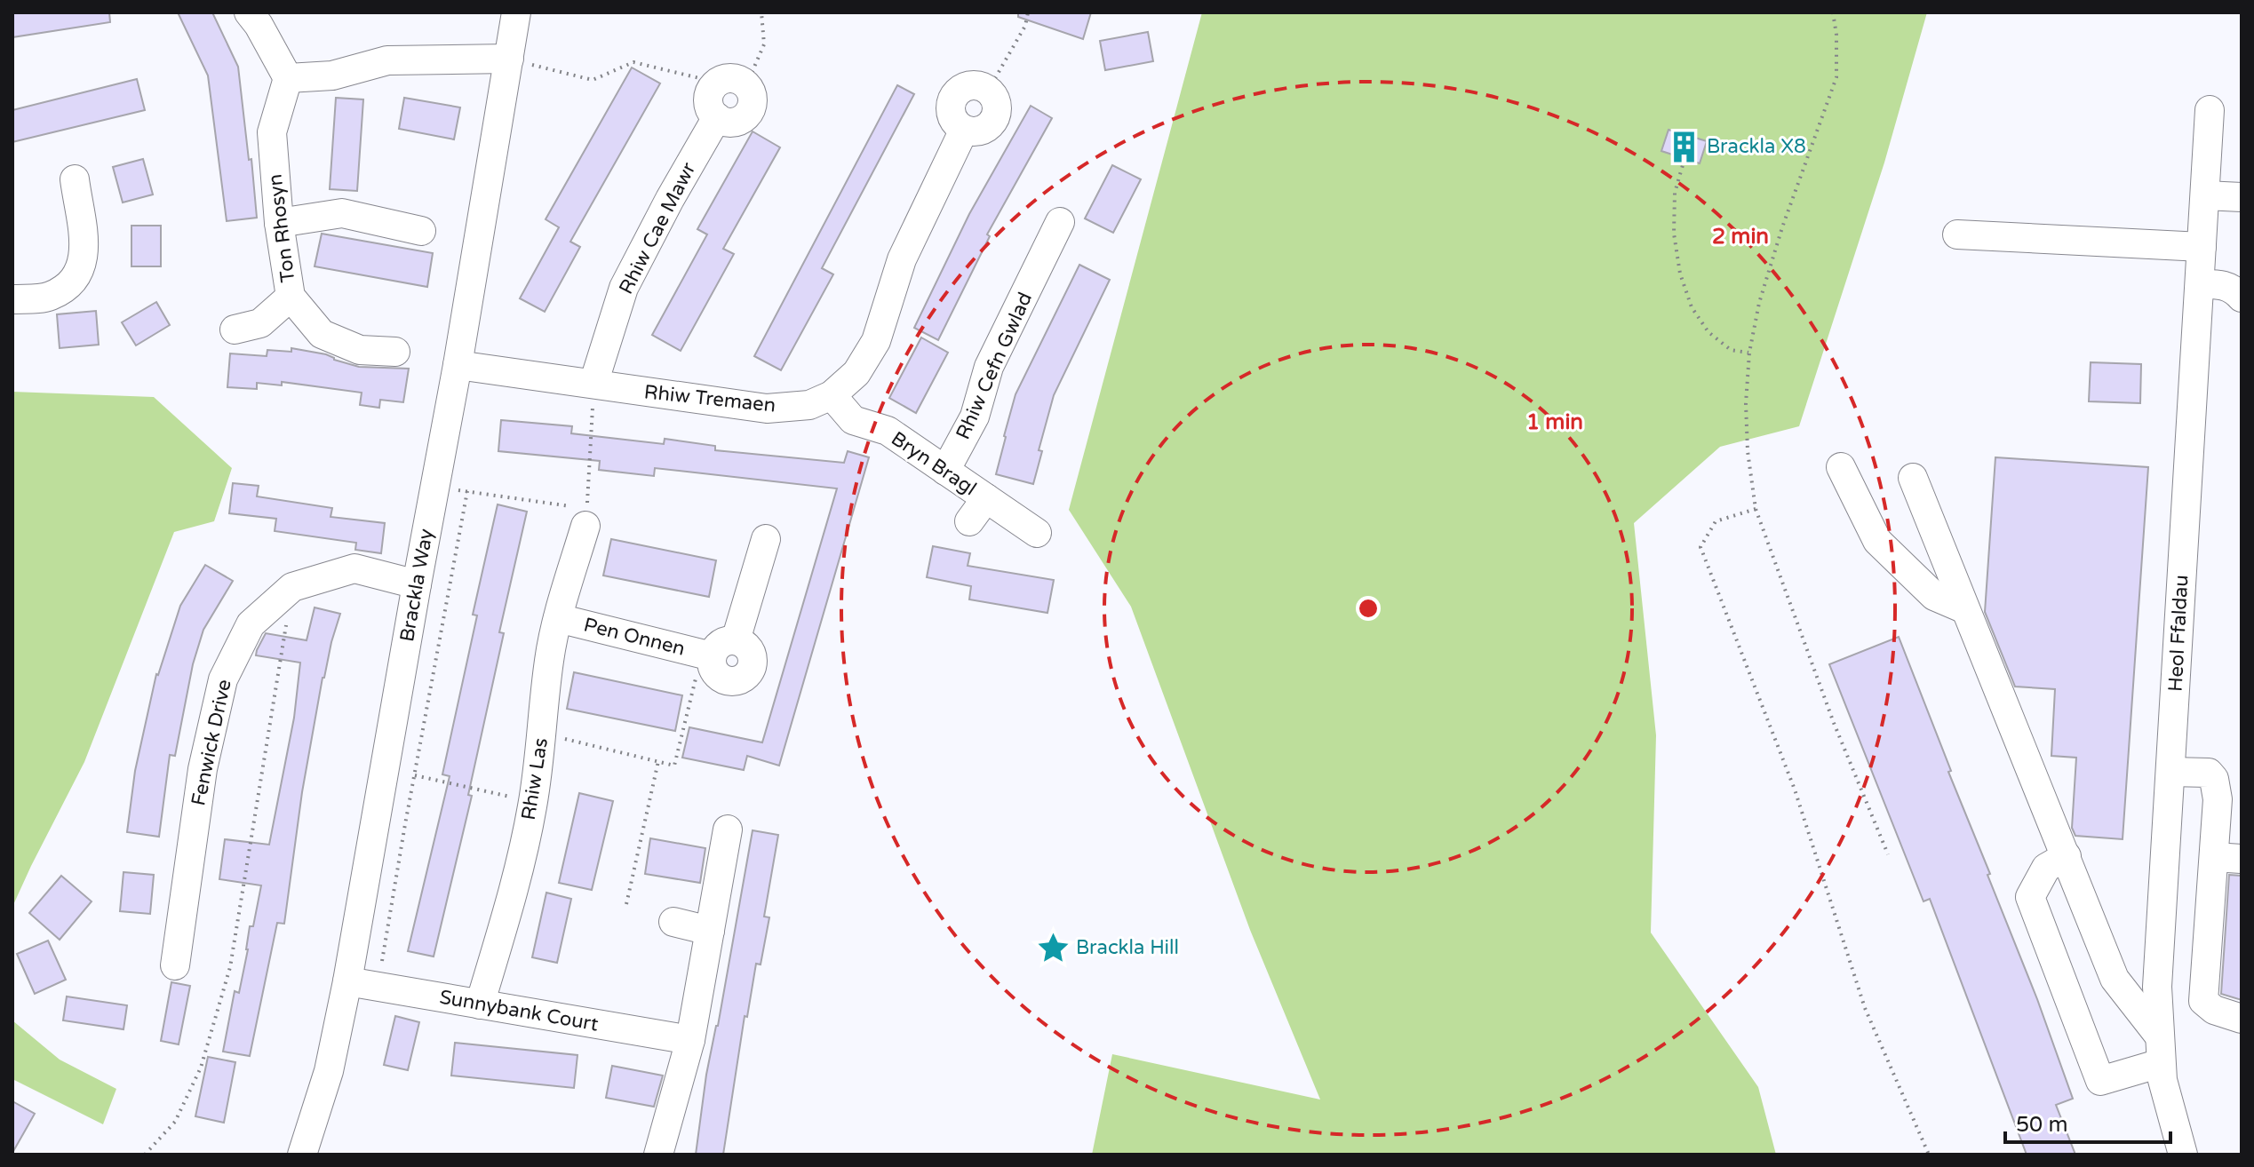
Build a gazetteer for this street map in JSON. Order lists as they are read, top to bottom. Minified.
{"streets":{"street":["Ton Rhosyn","Rhiw Cae Mawr","Rhiw Cefn Gwlad","Rhiw Tremaen","Bryn Bragl","Brackla Way","Heol Ffaldau","Pen Onnen","Fenwick Drive","Rhiw Las","Sunnybank Court"]},"crossings":[["Rhiw Cae Mawr","Rhiw Tremaen"],["Rhiw Cefn Gwlad","Bryn Bragl"],["Rhiw Tremaen","Bryn Bragl"],["Rhiw Tremaen","Brackla Way"],["Brackla Way","Fenwick Drive"],["Brackla Way","Sunnybank Court"],["Pen Onnen","Rhiw Las"],["Rhiw Las","Sunnybank Court"]],"places":{"building":["Brackla X8"],"place":["Brackla Hill"]},"scale_bar":"50 m","rings":["2 min","1 min"]}
